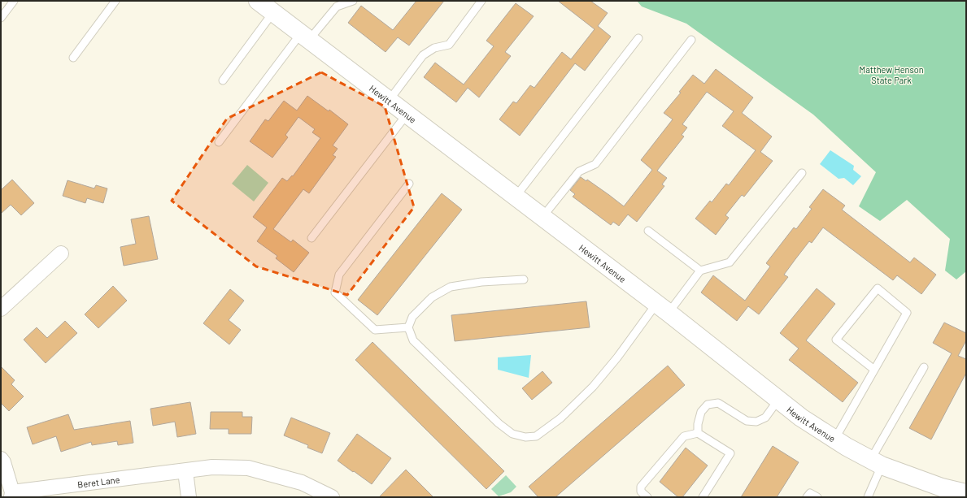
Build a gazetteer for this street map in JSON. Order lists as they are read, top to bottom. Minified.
{"streets":{"street":["Hewitt Avenue","Beret Lane"]},"parks":["Matthew Henson State Park"]}
